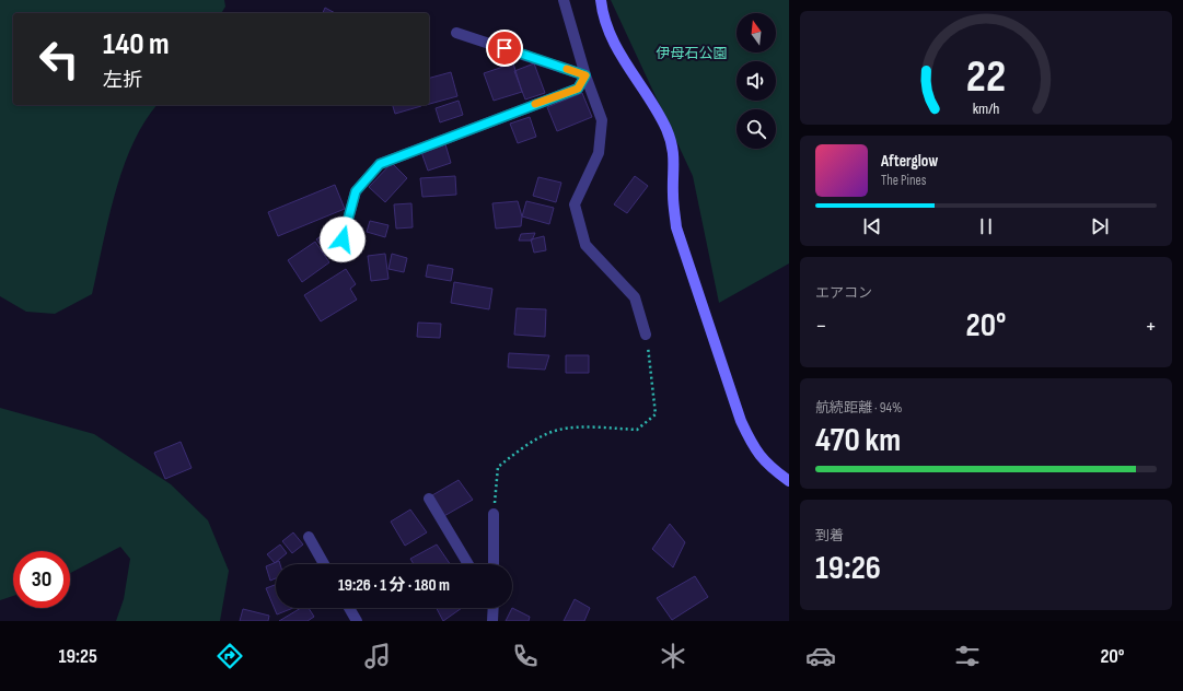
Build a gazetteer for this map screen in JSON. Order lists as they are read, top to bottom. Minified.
{"parks":["伊母石公園"],"north":"top","page":{"turn":["140 m","左折"],"song":["Afterglow","The Pines"],"tile":["エアコン",["航続距離 · 94%","470 km"],["到着","19:26"]],"heat":["−","20°","+"],"limit":"30","trip":"19:26 · 1 分 · 180 m","tabs":["19:25","20°"],"gauge":["22","km/h"]}}
